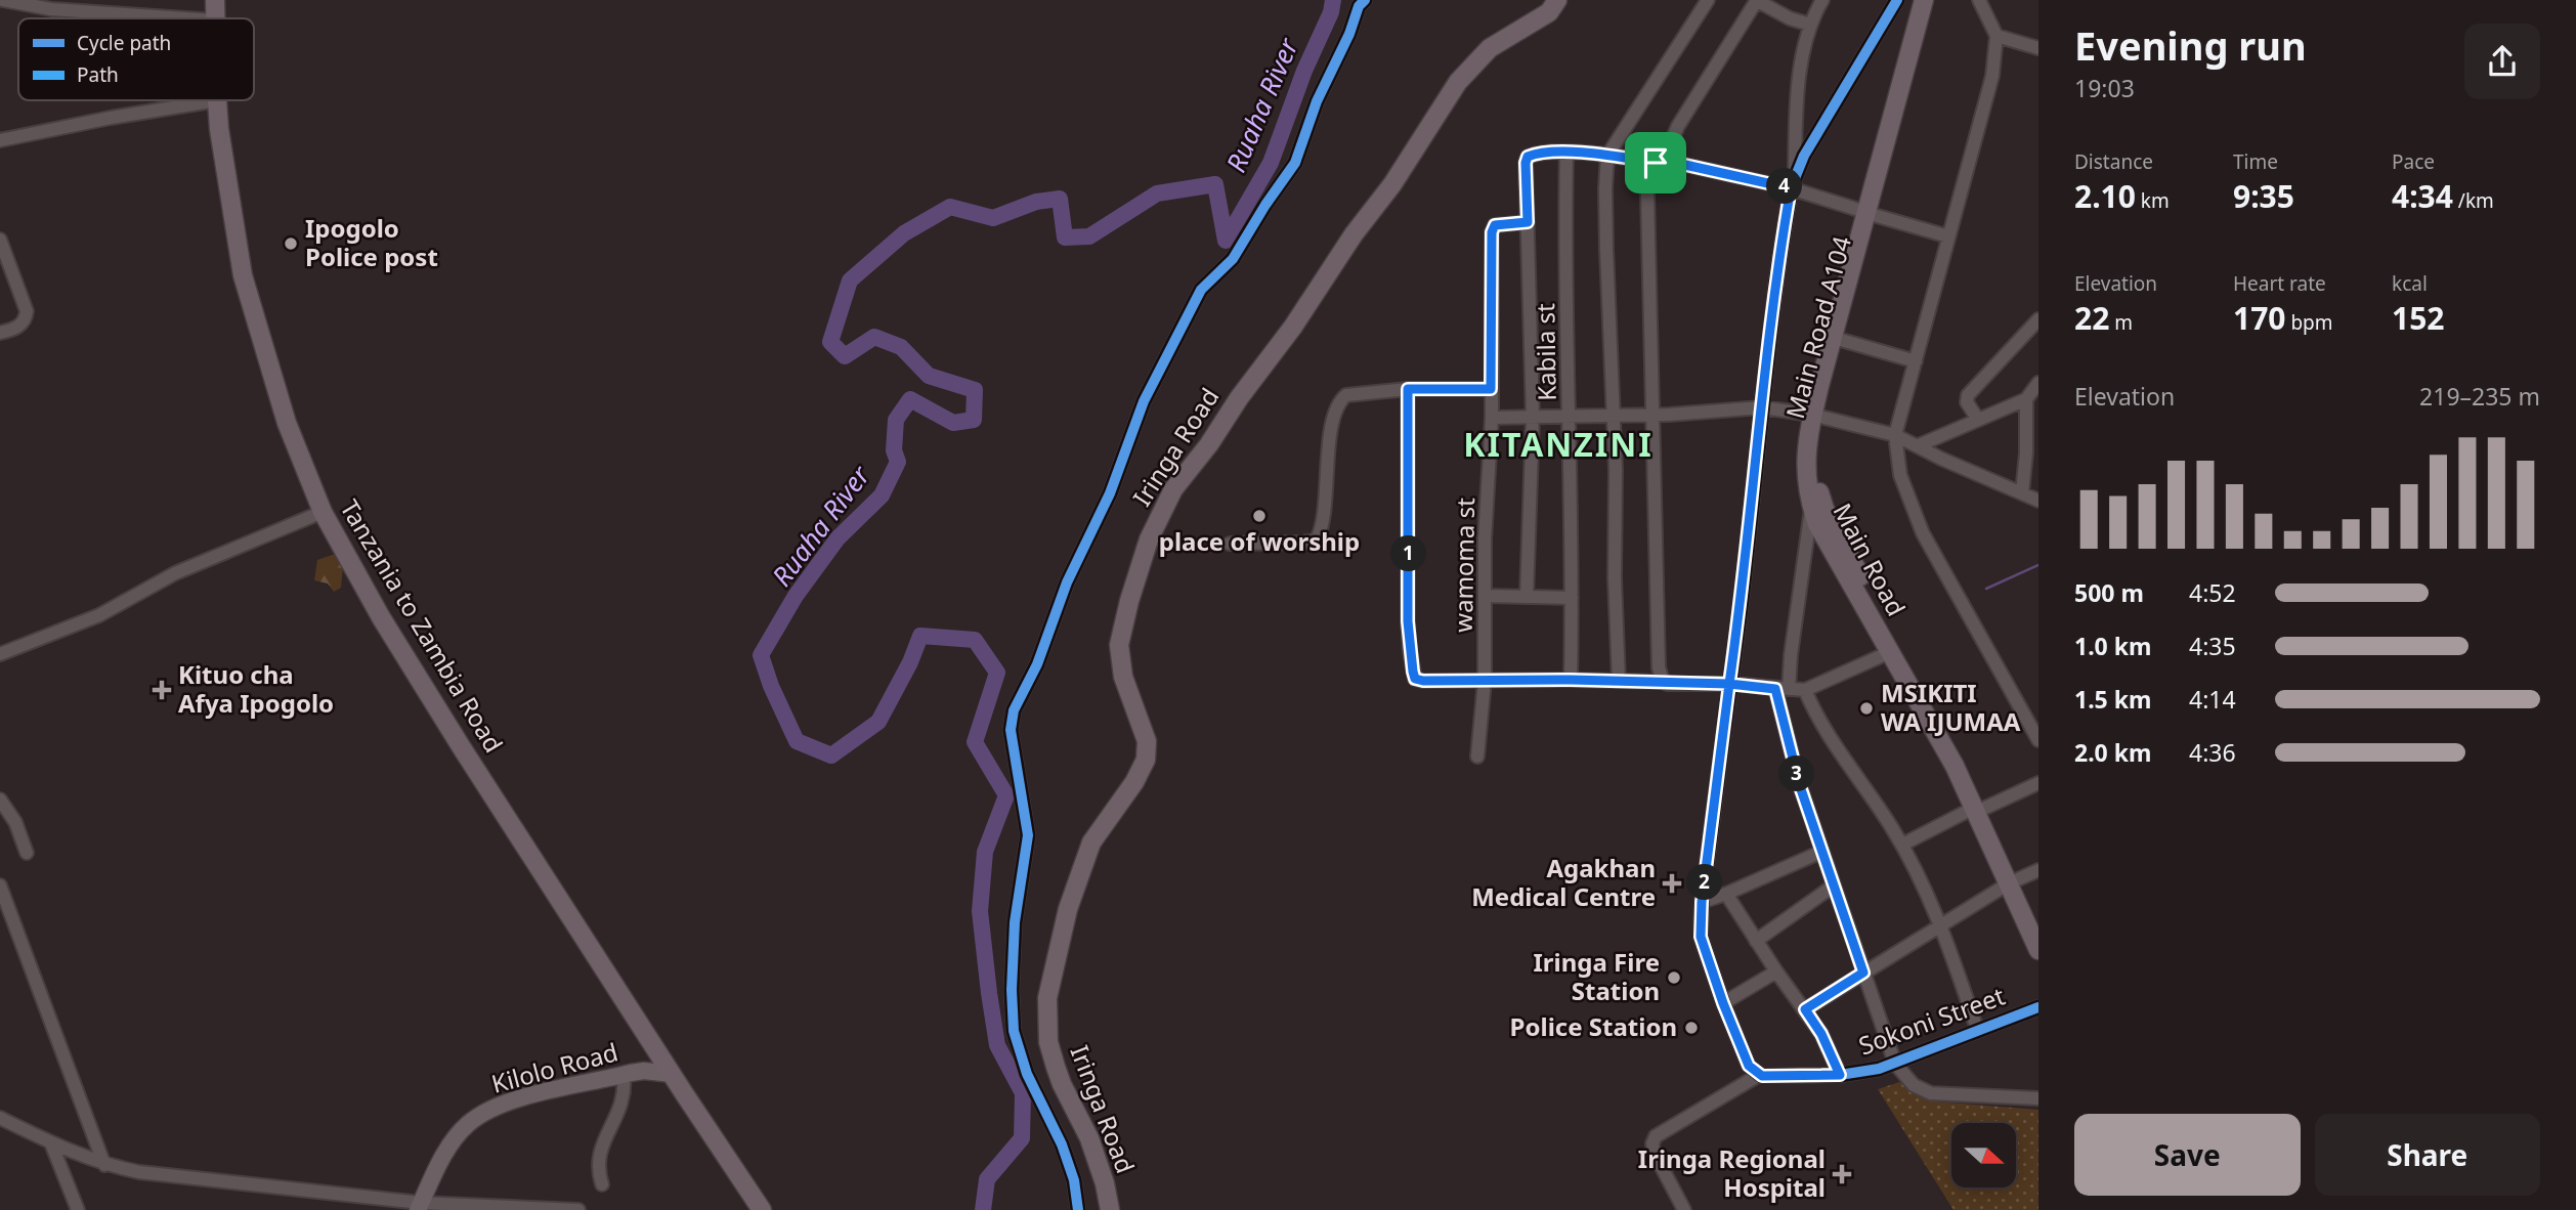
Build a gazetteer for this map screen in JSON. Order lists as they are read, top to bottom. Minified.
{"streets":{"highway":["Main Road A104","Iringa Road","Main Road","Tanzania to Zambia Road"],"main road":["Kilolo Road"],"street":["Kabila st","wamoma st","Sokoni Street"]},"crossings":[["Main Road A104","Main Road"],["Tanzania to Zambia Road","Kilolo Road"]],"districts":["KITANZINI"],"water":["Ruaha River"],"places":{"other":["Ipogolo Police post","place of worship","MSIKITI WA IJUMAA","Iringa Fire Station","Police Station"],"health":["Kituo cha Afya Ipogolo","Agakhan Medical Centre","Iringa Regional Hospital"]},"legend":["Cycle path","Path"],"north":"right","page":{"heading":["Evening run","19:03"],"stats":[["Distance","2.10 km"],["Time","9:35"],["Pace","4:34 /km"],["Elevation","22 m"],["Heart rate","170 bpm"],["kcal","152"]],"pins":["4","1","3","2"],"chart":["Elevation","219–235 m"],"list":[{"name":"500 m","note":"4:52"},{"name":"1.0 km","note":"4:35"},{"name":"1.5 km","note":"4:14"},{"name":"2.0 km","note":"4:36"}],"buttons":["Save","Share"]}}
